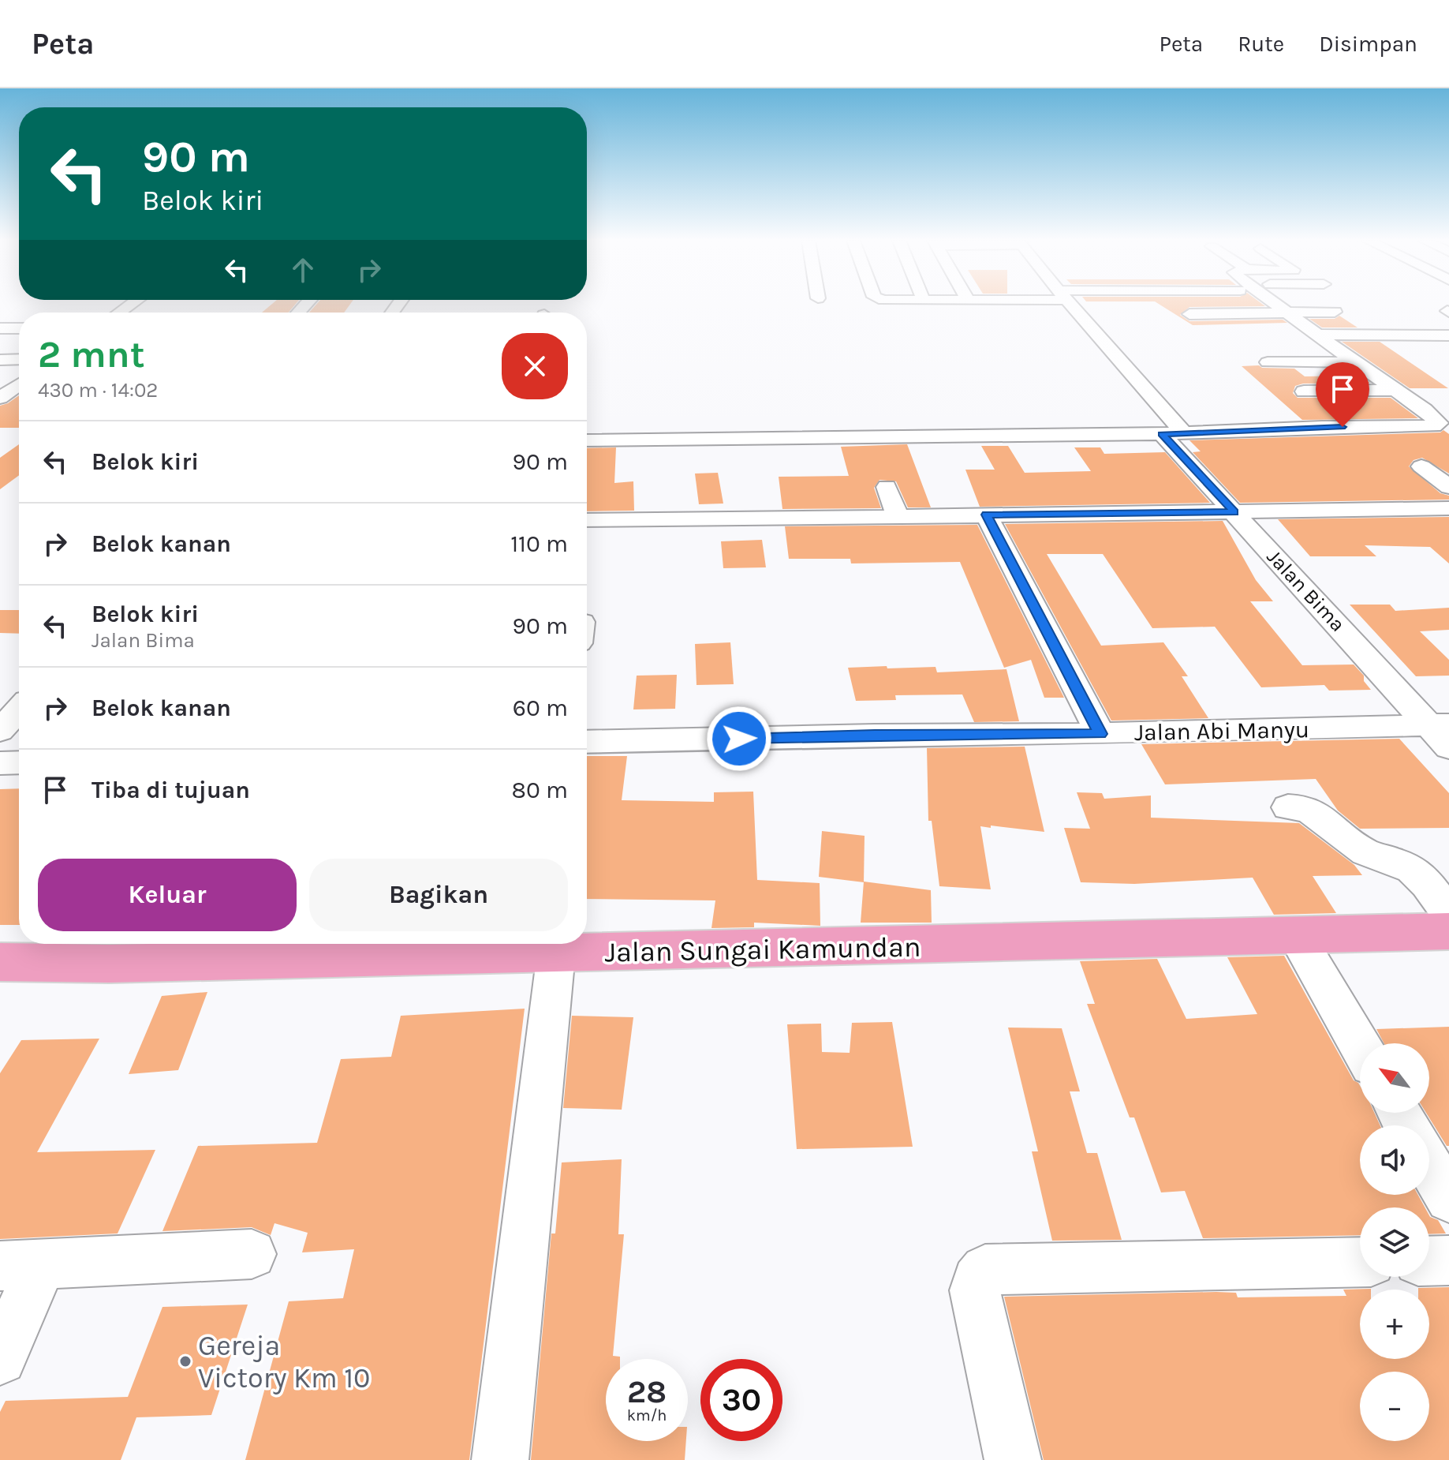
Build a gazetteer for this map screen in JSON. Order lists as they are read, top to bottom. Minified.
{"streets":{"main road":["Jalan Sungai Kamundan"],"street":["Jalan Bima","Jalan Abi Manyu"]},"crossings":[["Jalan Bima","Jalan Abi Manyu"]],"places":["Gereja Victory Km 10"],"north":"top left","page":{"header":"Peta","nav":["Peta","Rute","Disimpan"],"turn":["90 m","Belok kiri"],"heading":["2 mnt","430 m · 14:02"],"list":[{"name":"Belok kiri","value":"90 m"},{"name":"Belok kanan","value":"110 m"},{"name":"Belok kiri","note":"Jalan Bima","value":"90 m"},{"name":"Belok kanan","value":"60 m"},{"name":"Tiba di tujuan","value":"80 m"}],"buttons":["Keluar","Bagikan"],"map_buttons":["+","−"],"speed":"28 km/h","limit":"30"}}
